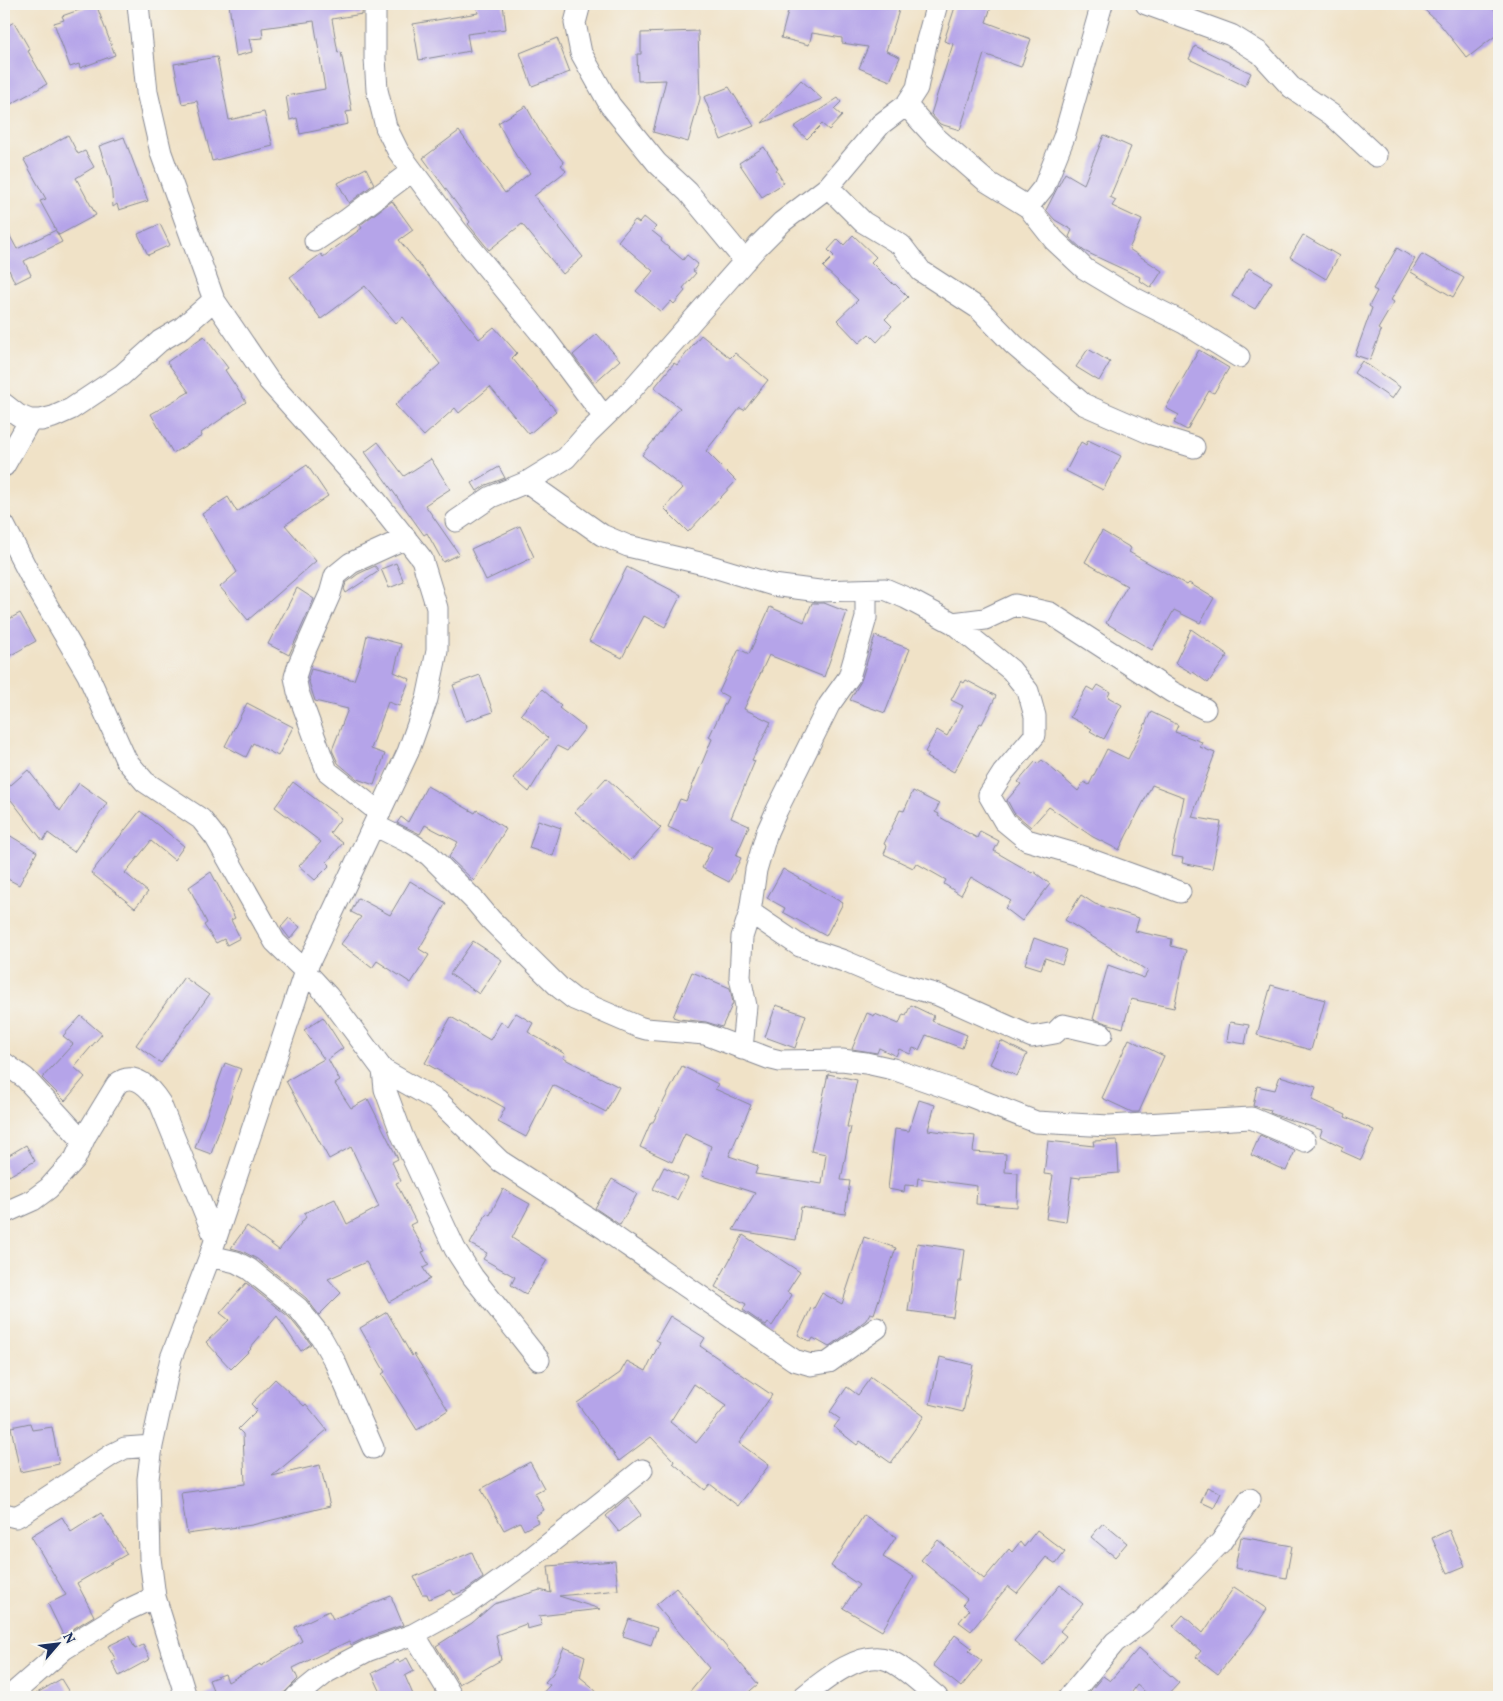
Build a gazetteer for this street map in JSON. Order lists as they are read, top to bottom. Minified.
{"north":"top right"}
